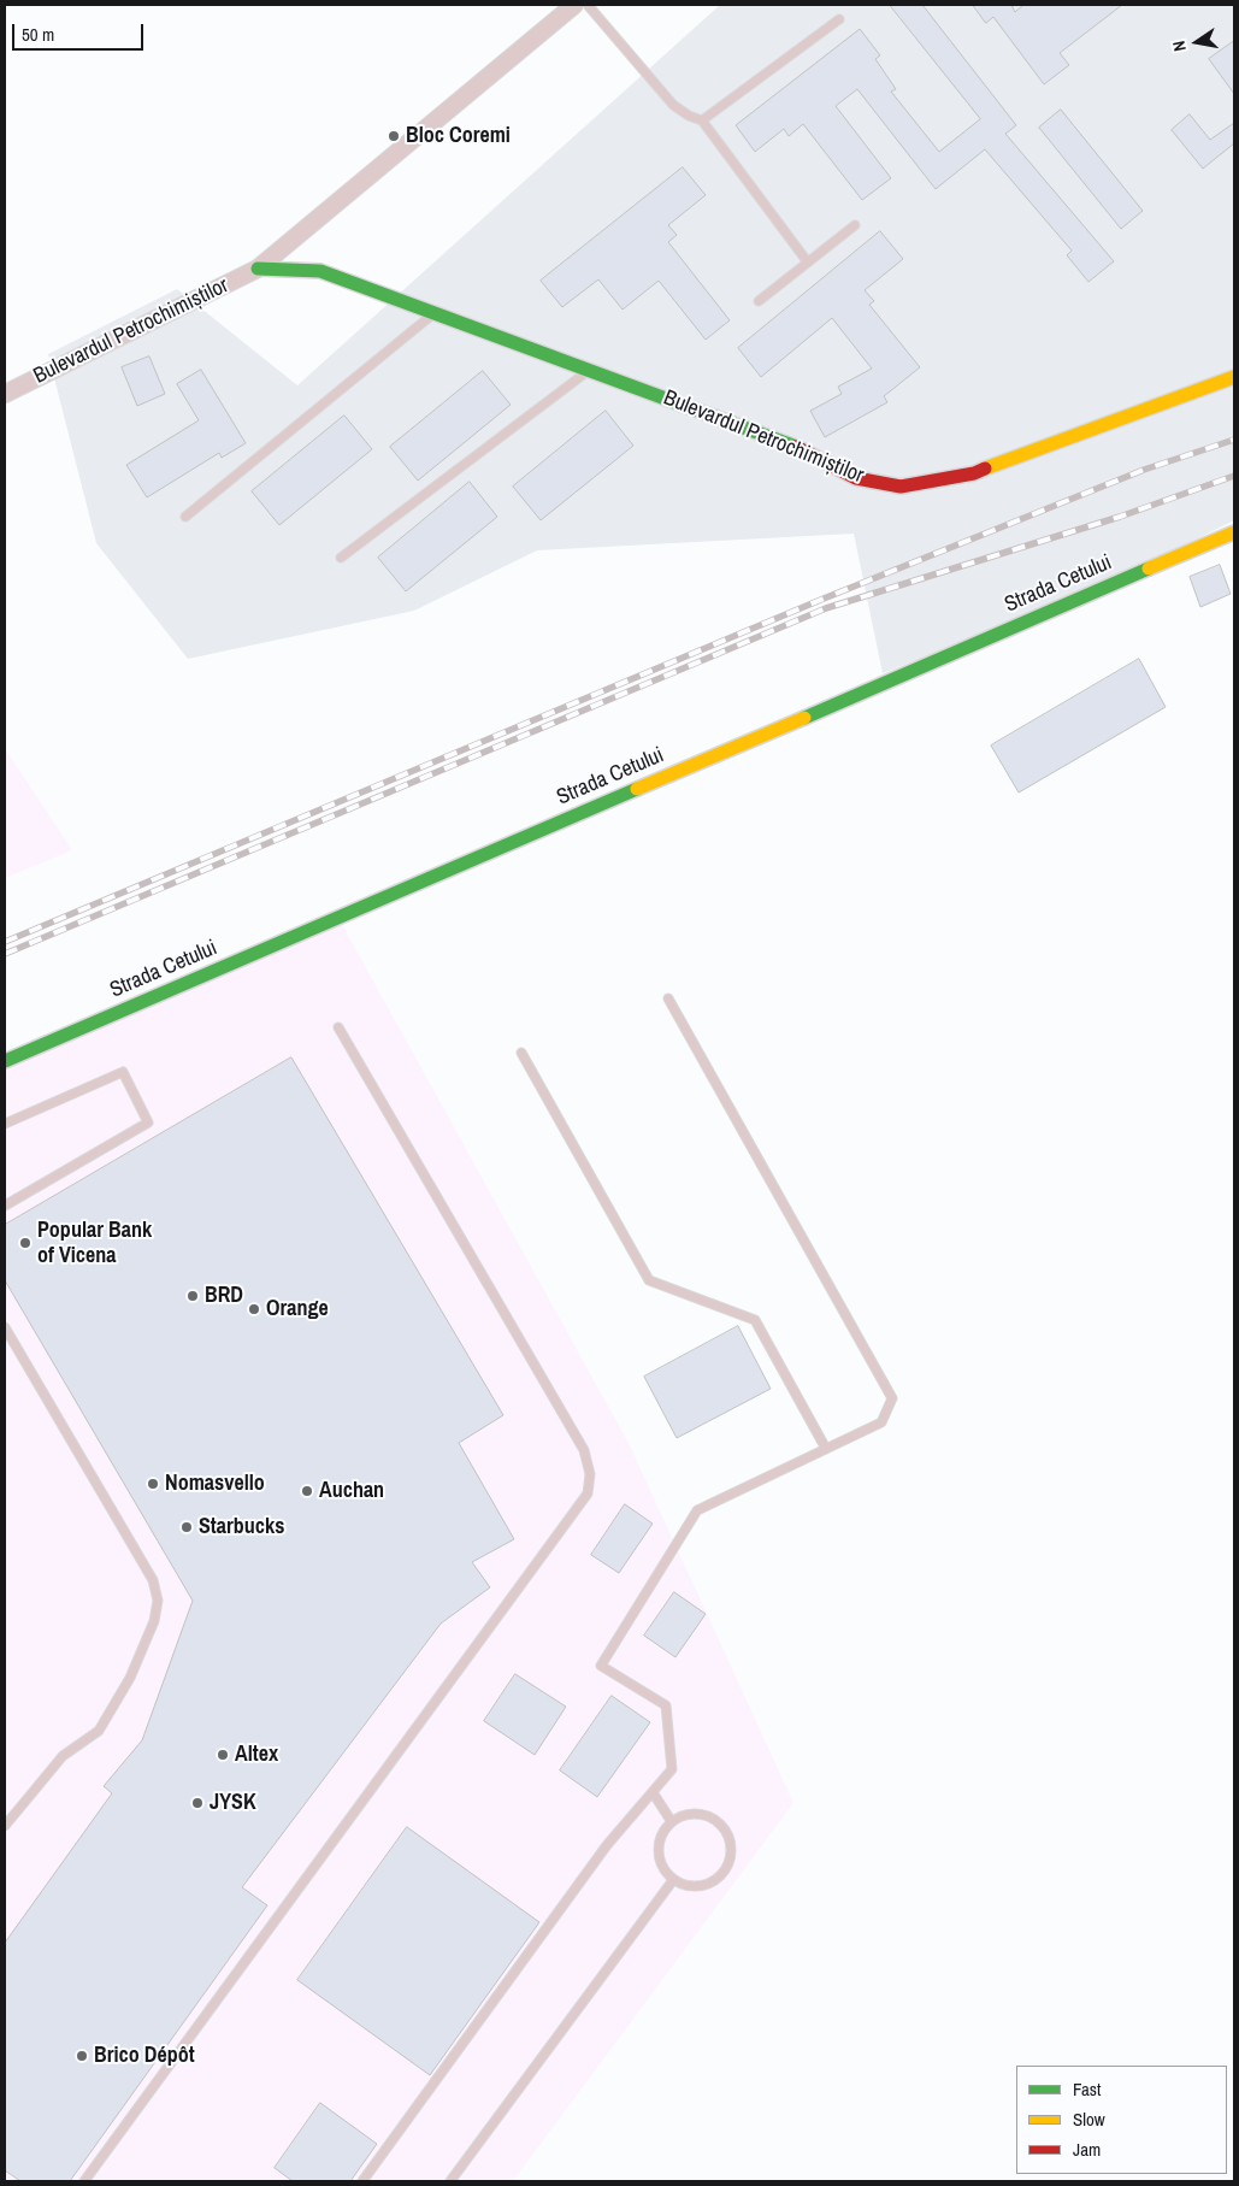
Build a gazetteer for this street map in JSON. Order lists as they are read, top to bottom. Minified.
{"streets":{"street":["Bulevardul Petrochimiștilor","Strada Cetului"]},"places":["Bloc Coremi","Popular Bank of Vicena","BRD","Orange","Nomasvello","Auchan","Starbucks","Altex","JYSK","Brico Dépôt"],"legend":["Fast","Slow","Jam"],"scale_bar":"50 m","north":"left"}
